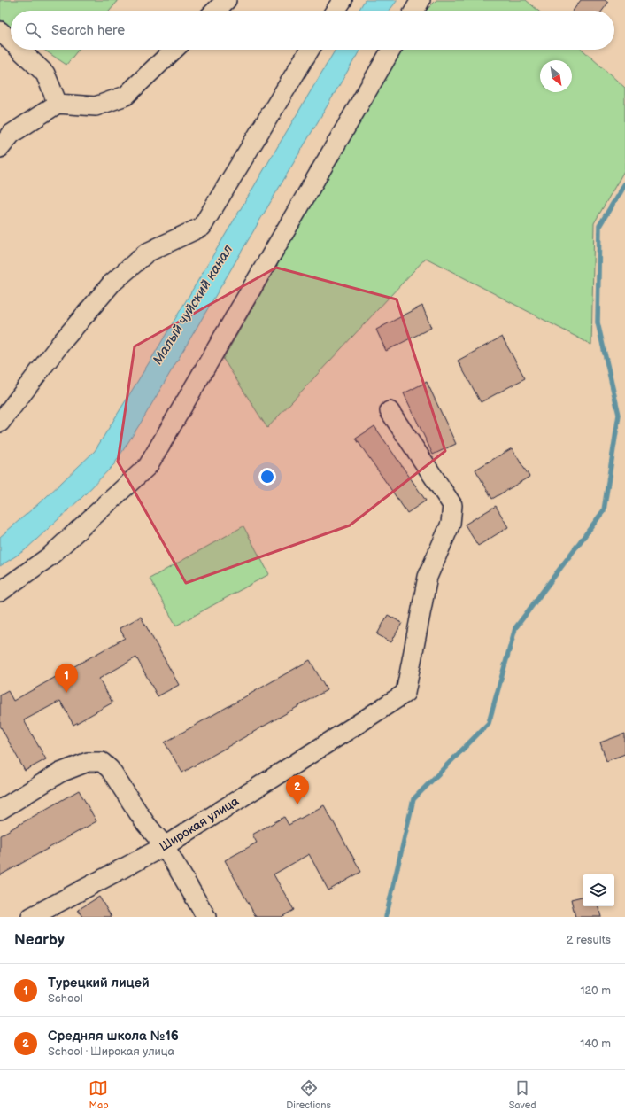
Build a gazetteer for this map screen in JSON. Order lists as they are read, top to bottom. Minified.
{"streets":{"street":["Широкая улица"]},"water":["Малый чуйский канал"],"north":"bottom right","page":{"search":"Search here","pins":["1","2"],"heading":["Nearby","2 results"],"list":[{"mark":"1","name":"Турецкий лицей","note":"School","value":"120 m"},{"mark":"2","name":"Средняя школа №16","note":"School · Широкая улица","value":"140 m"}],"nav":["Map","Directions","Saved"]}}
